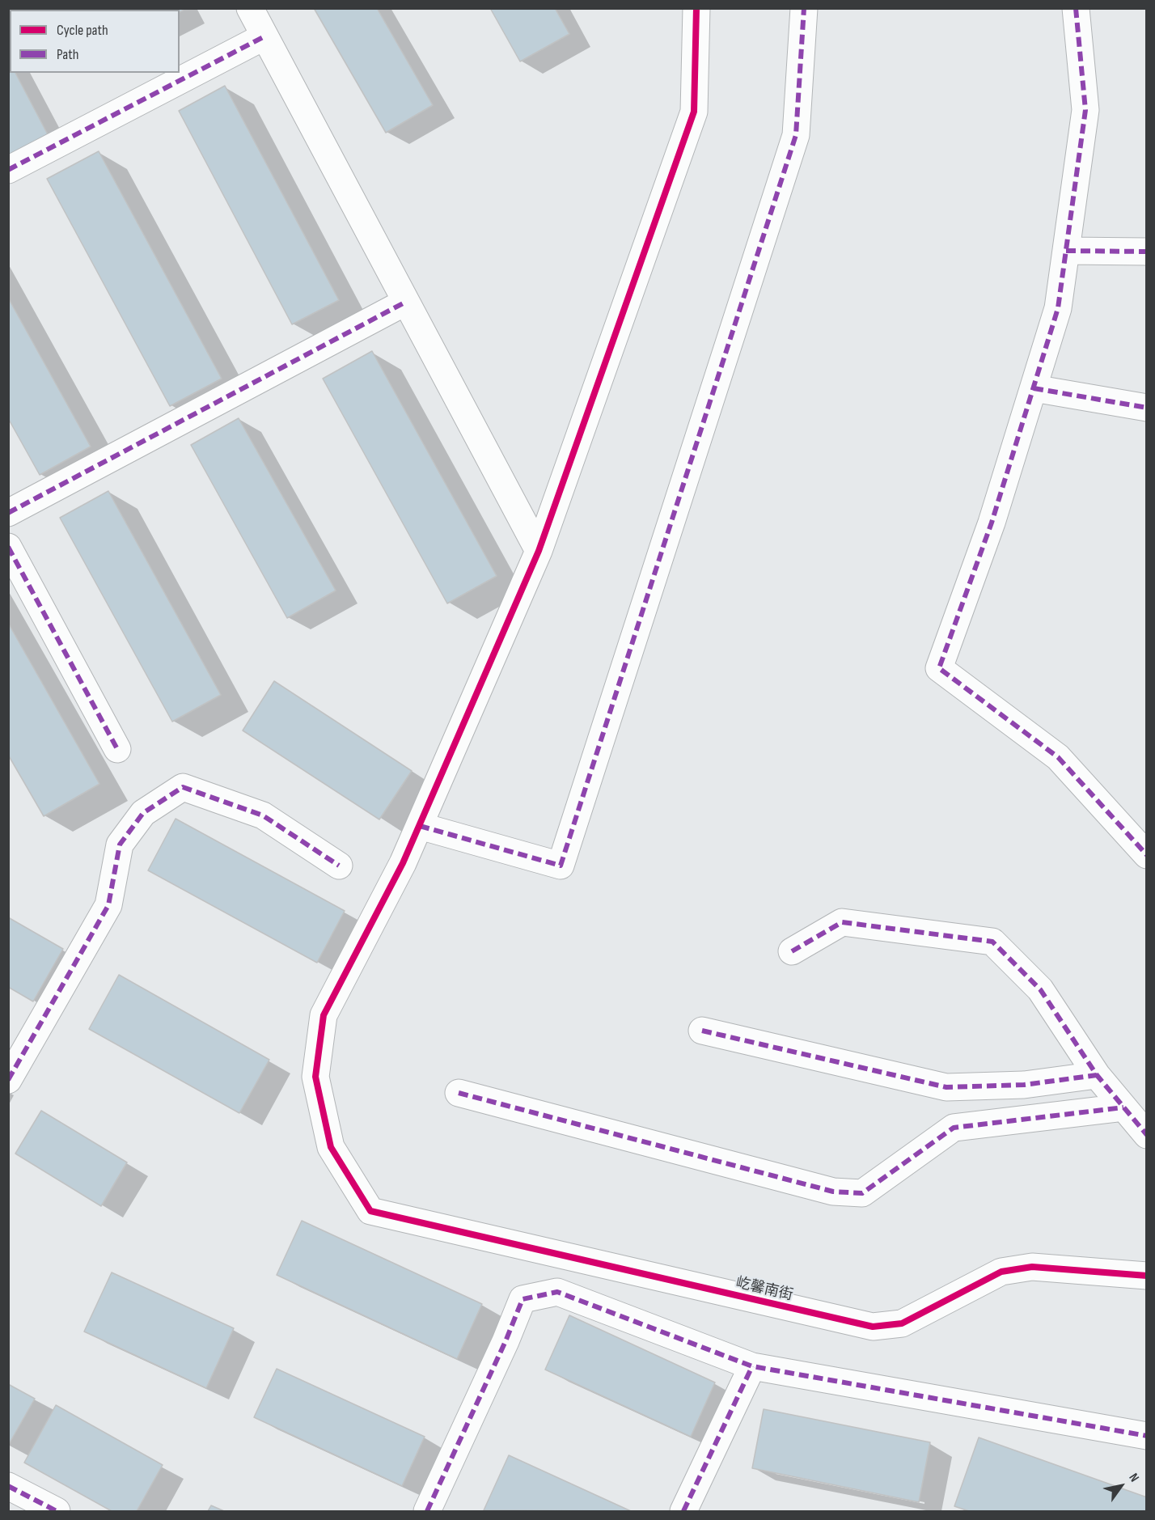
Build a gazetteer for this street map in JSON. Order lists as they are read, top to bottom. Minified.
{"streets":{"street":["屹馨南街"]},"legend":["Cycle path","Path"],"north":"top right"}
